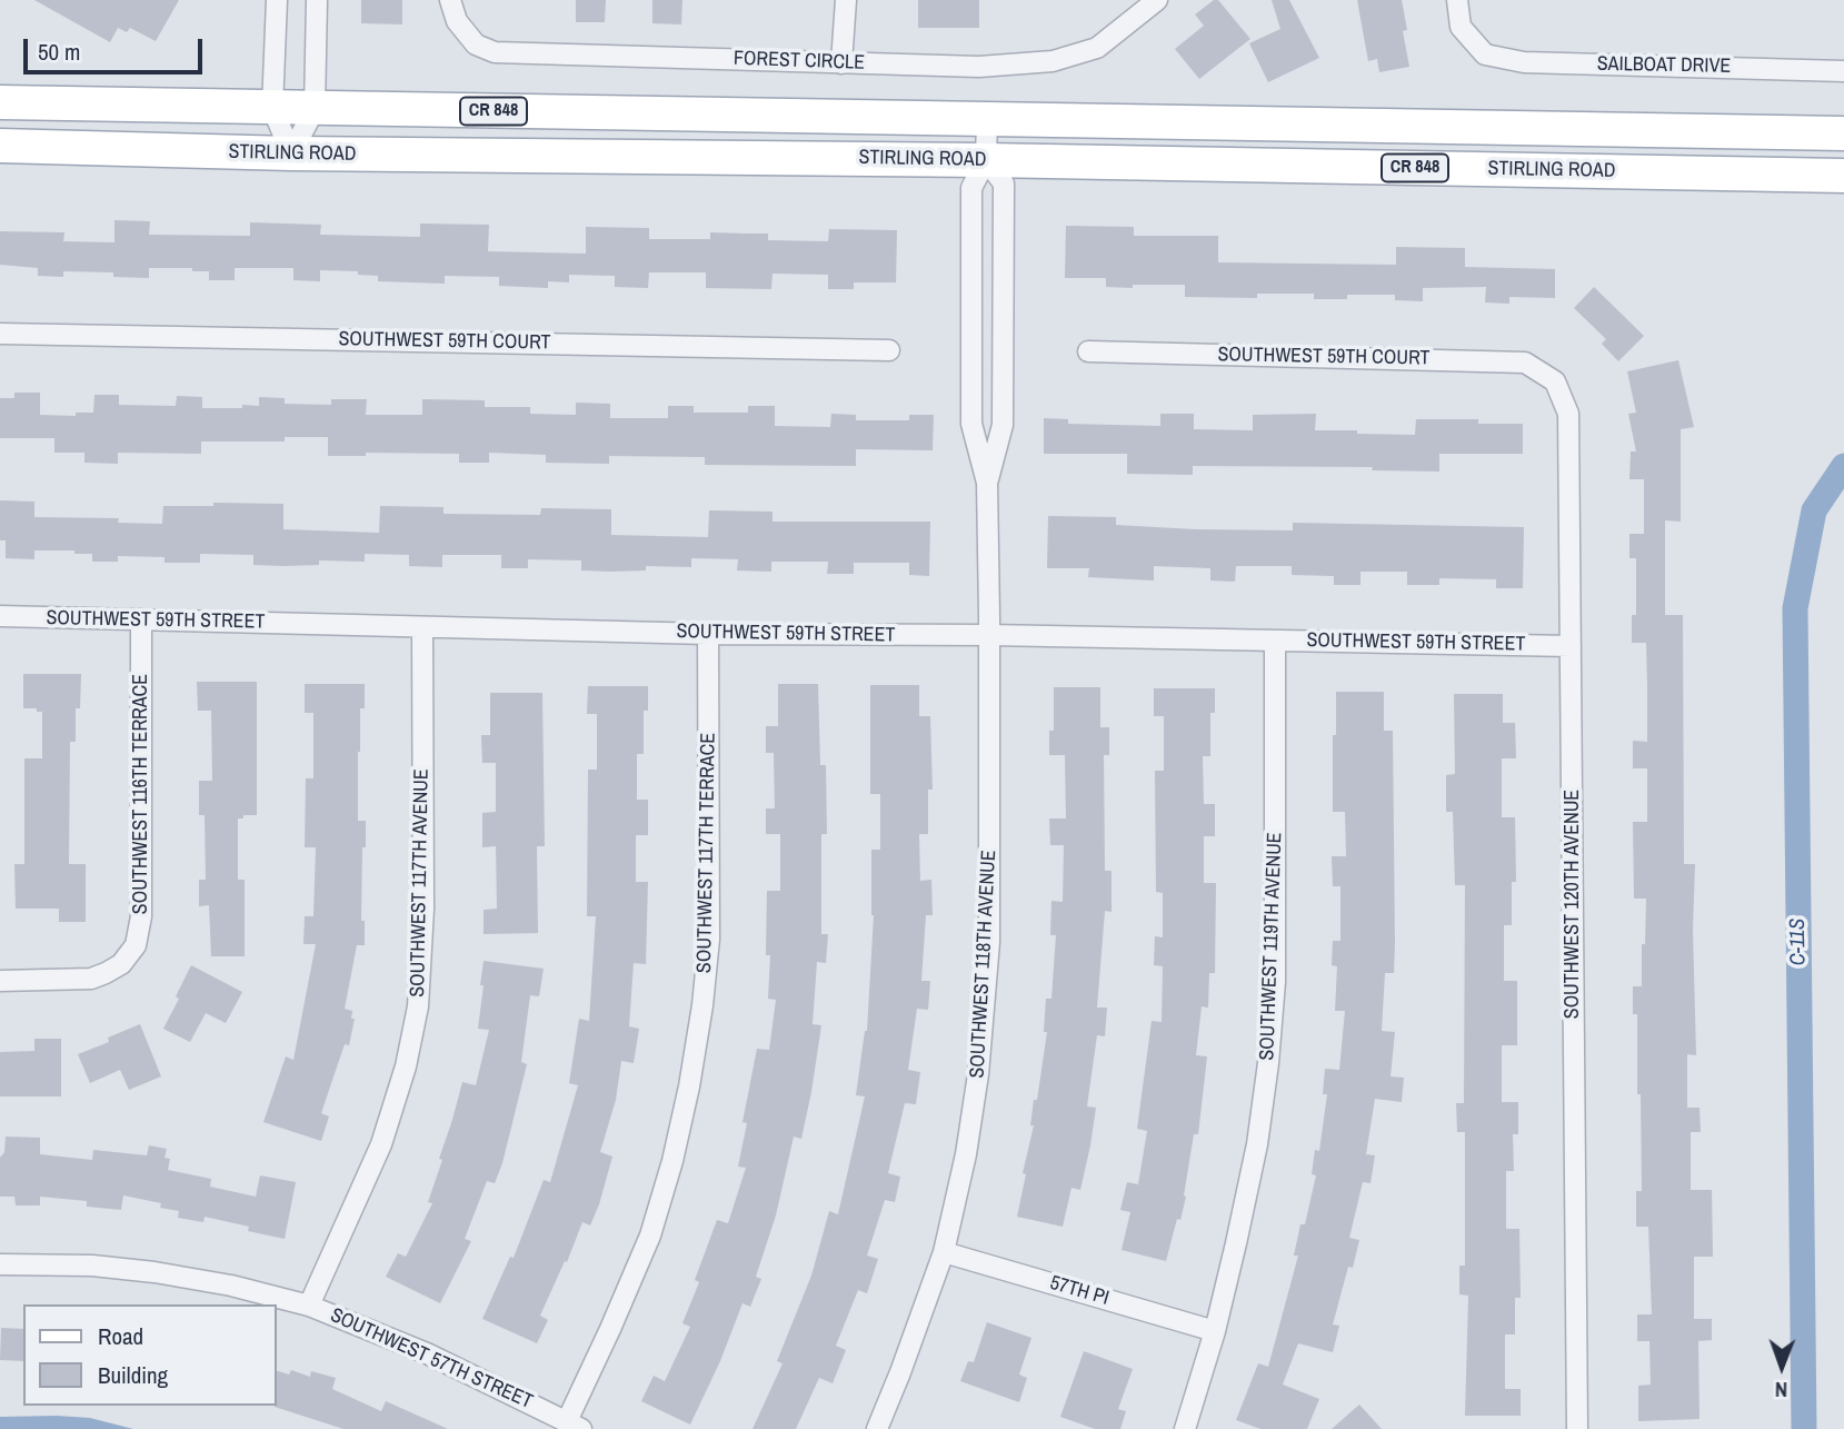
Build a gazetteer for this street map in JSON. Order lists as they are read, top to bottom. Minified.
{"streets":{"main road":["CR 848","STIRLING ROAD"],"street":["FOREST CIRCLE","SAILBOAT DRIVE","SOUTHWEST 59TH COURT","SOUTHWEST 59TH STREET","SOUTHWEST 116TH TERRACE","SOUTHWEST 117TH TERRACE","SOUTHWEST 117TH AVENUE","SOUTHWEST 120TH AVENUE","SOUTHWEST 119TH AVENUE","SOUTHWEST 118TH AVENUE","57TH PI","SOUTHWEST 57TH STREET"]},"crossings":[["CR 848","SOUTHWEST 118TH AVENUE"],["STIRLING ROAD","SOUTHWEST 118TH AVENUE"],["SOUTHWEST 59TH COURT","SOUTHWEST 120TH AVENUE"],["SOUTHWEST 59TH STREET","SOUTHWEST 116TH TERRACE"],["SOUTHWEST 59TH STREET","SOUTHWEST 117TH TERRACE"],["SOUTHWEST 59TH STREET","SOUTHWEST 117TH AVENUE"],["SOUTHWEST 59TH STREET","SOUTHWEST 120TH AVENUE"],["SOUTHWEST 59TH STREET","SOUTHWEST 119TH AVENUE"],["SOUTHWEST 59TH STREET","SOUTHWEST 118TH AVENUE"],["SOUTHWEST 117TH TERRACE","SOUTHWEST 57TH STREET"],["SOUTHWEST 117TH AVENUE","SOUTHWEST 57TH STREET"],["SOUTHWEST 119TH AVENUE","57TH PI"],["SOUTHWEST 118TH AVENUE","57TH PI"]],"water":["C-11S"],"legend":["Road","Building"],"scale_bar":"50 m","north":"bottom"}
